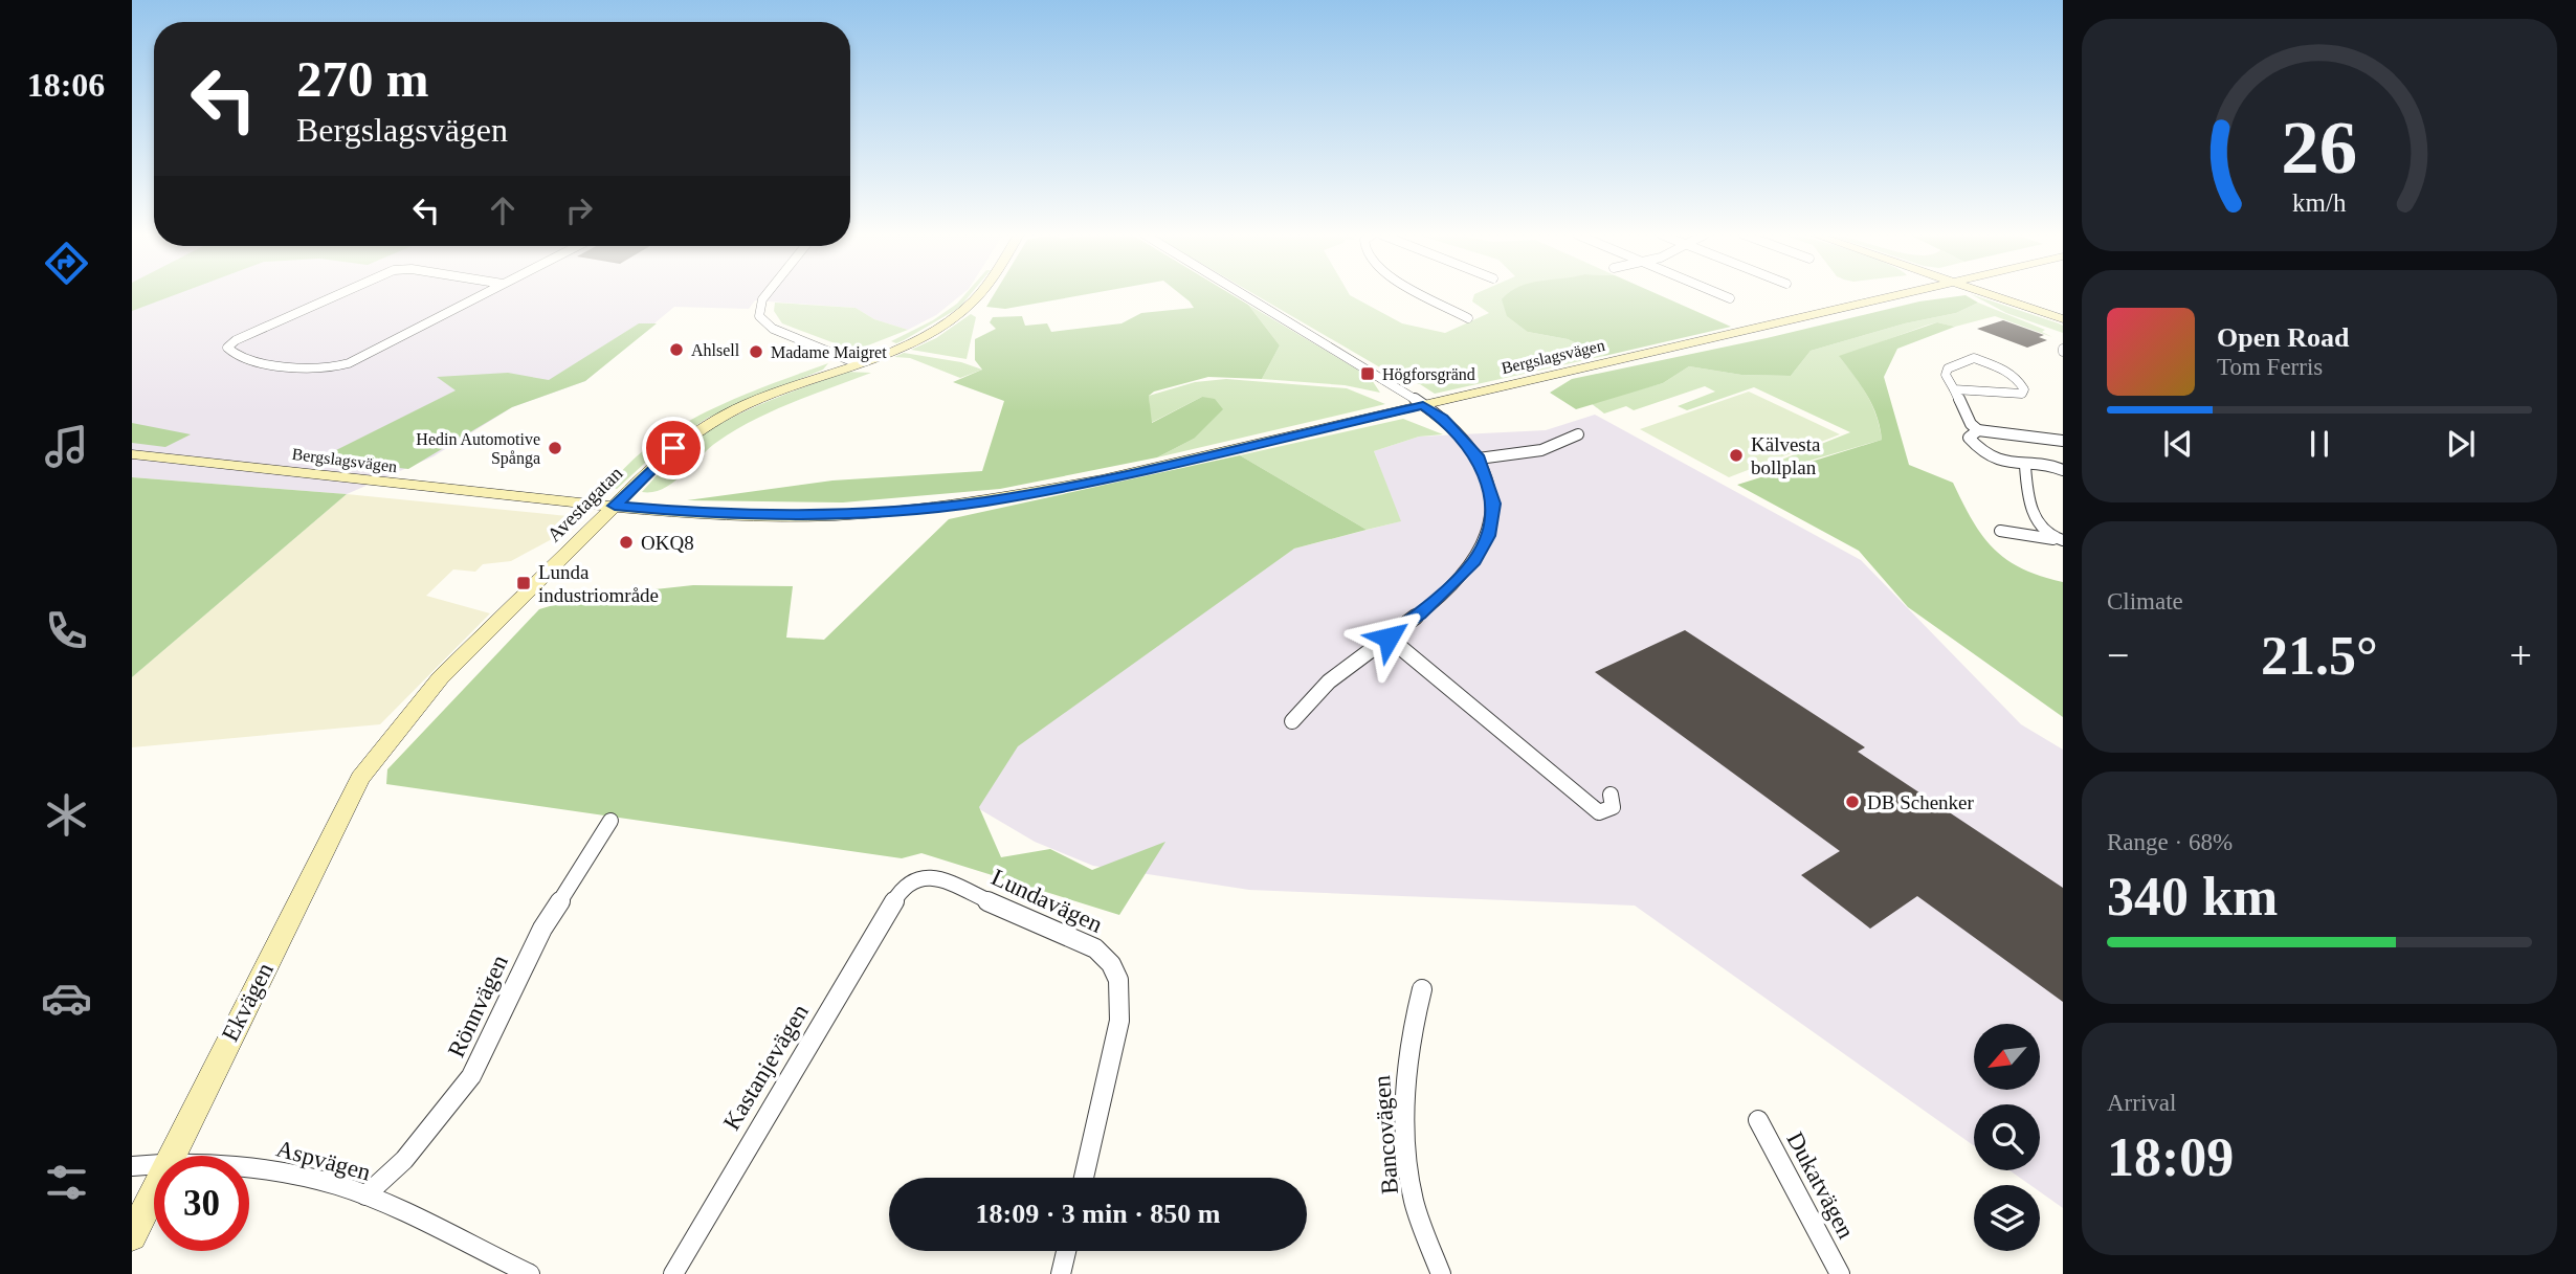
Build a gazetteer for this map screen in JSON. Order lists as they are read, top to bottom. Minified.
{"streets":{"main road":["Bergslagsvägen","Avestagatan","Ekvägen"],"street":["Lundavägen","Rönnvägen","Kastanjevägen","Bancovägen","Aspvägen","Dukatvägen"]},"crossings":[["Bergslagsvägen","Avestagatan"],["Avestagatan","Ekvägen"],["Lundavägen","Kastanjevägen"],["Rönnvägen","Aspvägen"]],"places":{"other":["Ahlsell","Madame Maigret","Hedin Automotive Spånga","Kälvesta bollplan","OKQ8","DB Schenker"],"transit":["Högforsgränd","Lunda industriområde"]},"north":"bottom left","page":{"tabs":"18:06","turn":["270 m","Bergslagsvägen"],"song":["Open Road","Tom Ferris"],"tile":["Climate",["Range · 68%","340 km"],["Arrival","18:09"]],"heat":["−","21.5°","+"],"limit":"30","trip":"18:09 · 3 min · 850 m","gauge":["26","km/h"]}}
